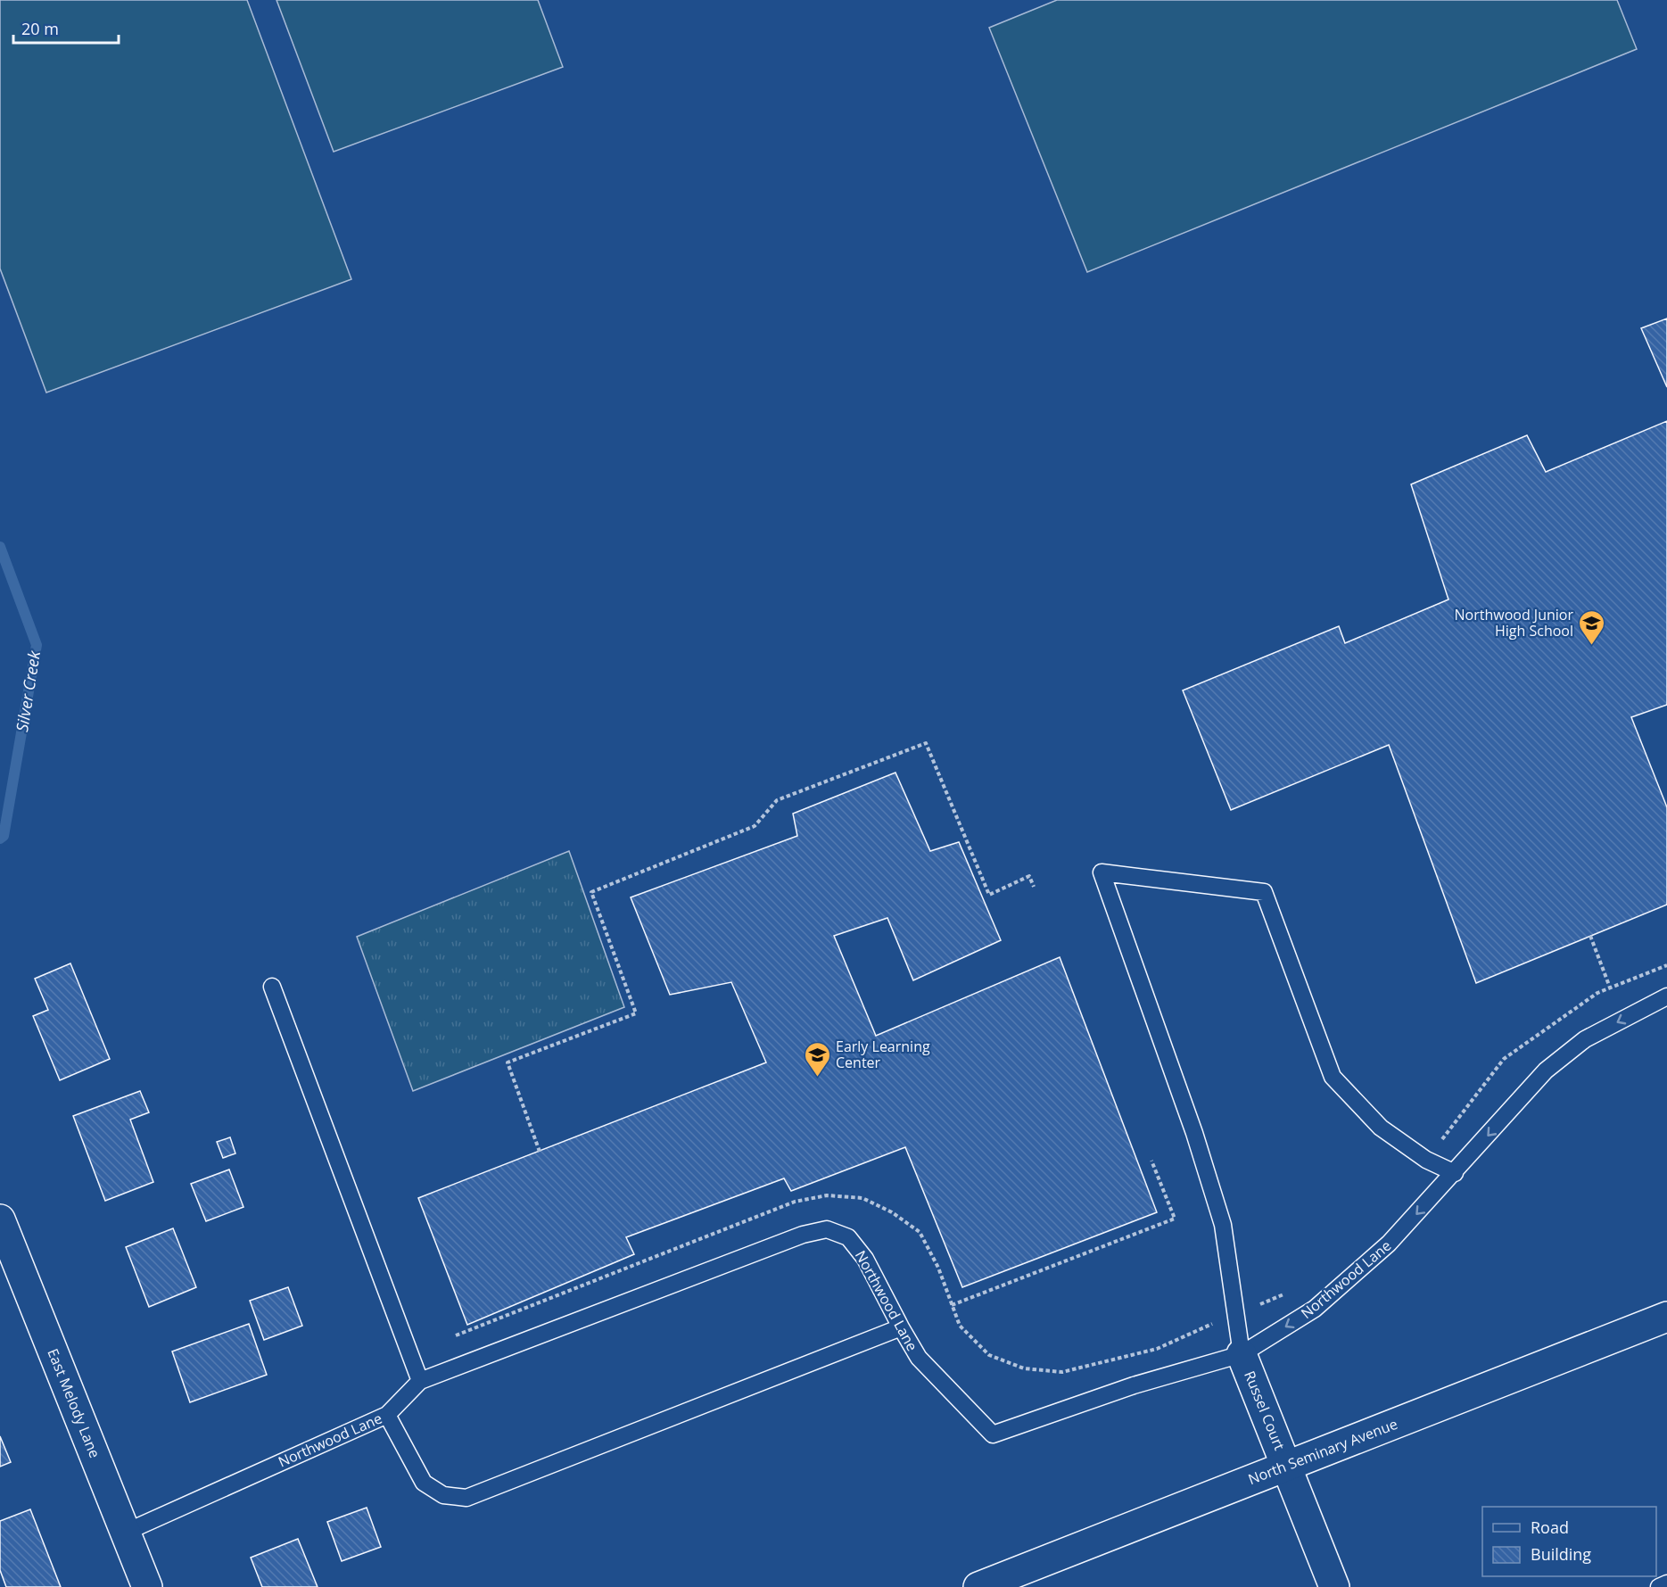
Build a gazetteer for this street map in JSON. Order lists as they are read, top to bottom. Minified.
{"streets":{"main road":["East Melody Lane","Russel Court","North Seminary Avenue"],"lane":["Northwood Lane"]},"crossings":[["Northwood Lane","East Melody Lane"],["Northwood Lane","Russel Court"],["Russel Court","North Seminary Avenue"]],"water":["Silver Creek"],"places":{"school or university":["Northwood Junior High School","Early Learning Center"]},"legend":["Road","Building"],"scale_bar":"20 m"}
